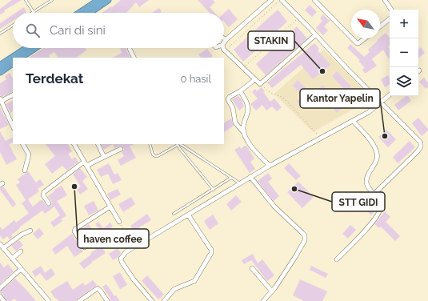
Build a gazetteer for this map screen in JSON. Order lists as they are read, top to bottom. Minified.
{"places":["STAKIN","Kantor Yapelin","haven coffee","STT GIDI"],"north":"top left","page":{"map_buttons":["+","−"],"search":"Cari di sini","heading":["Terdekat","0 hasil"]}}
